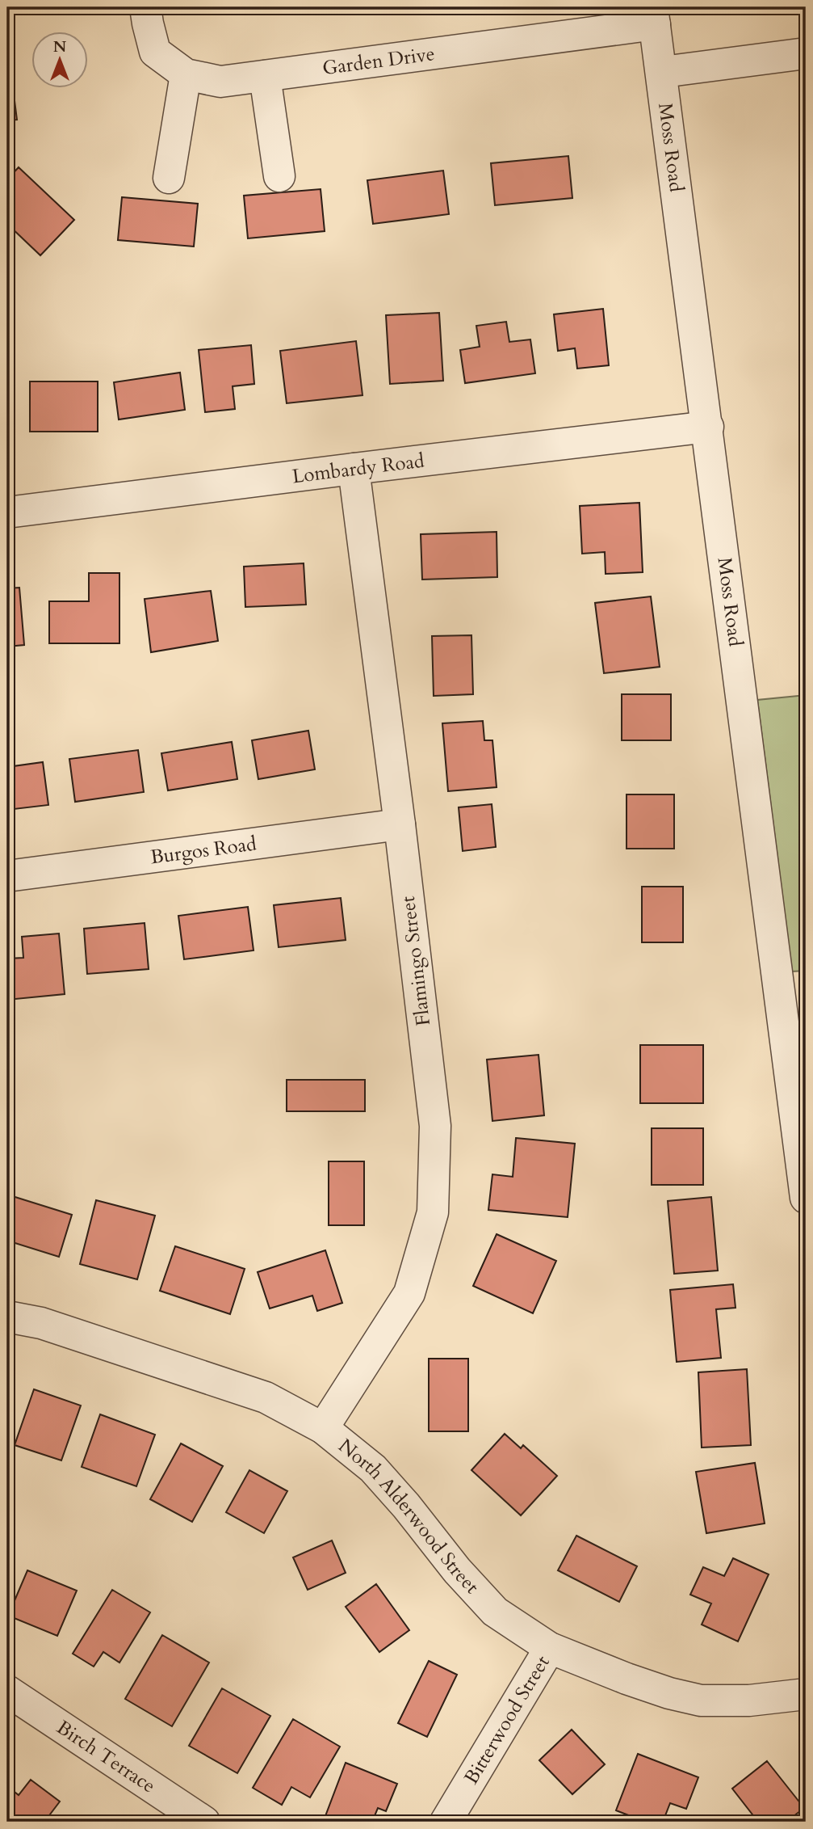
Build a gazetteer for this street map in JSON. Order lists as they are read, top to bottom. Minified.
{"streets":{"street":["Garden Drive","Moss Road","Lombardy Road","Burgos Road","Flamingo Street","North Alderwood Street","Bitterwood Street","Birch Terrace"]},"crossings":[["Garden Drive","Moss Road"],["Moss Road","Lombardy Road"],["Lombardy Road","Flamingo Street"],["Burgos Road","Flamingo Street"],["Flamingo Street","North Alderwood Street"],["North Alderwood Street","Bitterwood Street"]],"north":"top"}
